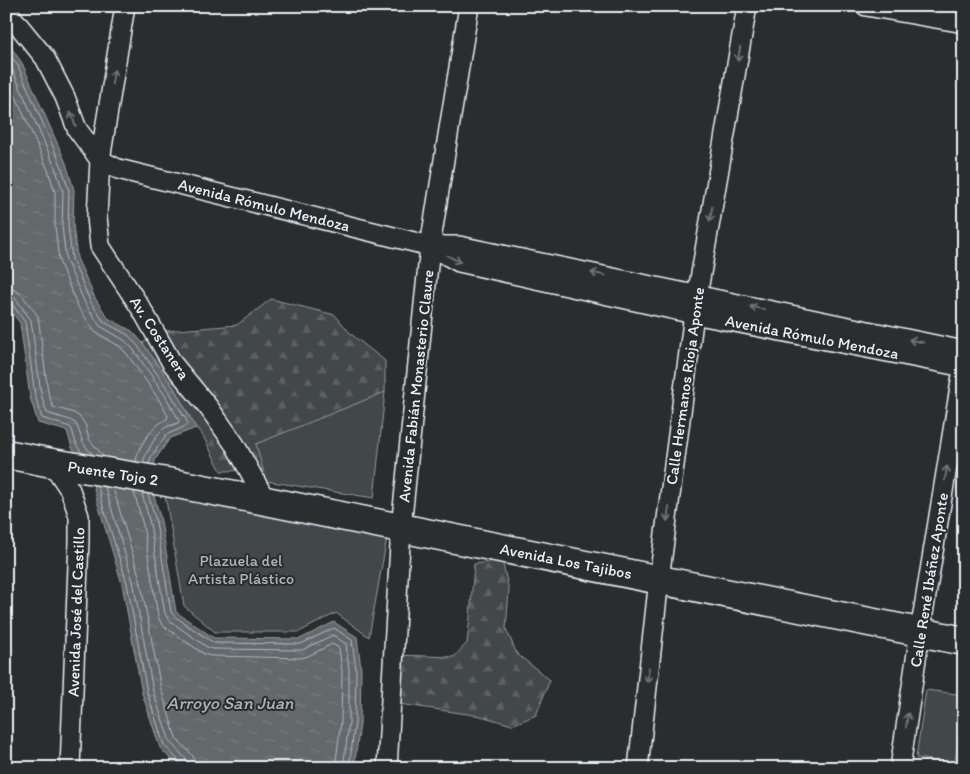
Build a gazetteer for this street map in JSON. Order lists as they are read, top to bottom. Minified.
{"streets":{"main road":["Puente Tojo 2","Avenida Los Tajibos"],"street":["Avenida Rómulo Mendoza","Av. Costanera","Avenida Fabián Monasterio Claure","Calle Hermanos Rioja Aponte","Calle René Ibáñez Aponte","Avenida José del Castillo"]},"crossings":[["Avenida Rómulo Mendoza","Av. Costanera"],["Avenida Rómulo Mendoza","Avenida Fabián Monasterio Claure"],["Avenida Rómulo Mendoza","Calle Hermanos Rioja Aponte"],["Avenida Rómulo Mendoza","Calle René Ibáñez Aponte"],["Av. Costanera","Avenida Los Tajibos"],["Avenida Fabián Monasterio Claure","Avenida Los Tajibos"],["Calle Hermanos Rioja Aponte","Avenida Los Tajibos"],["Puente Tojo 2","Avenida Los Tajibos"],["Puente Tojo 2","Avenida José del Castillo"],["Avenida Los Tajibos","Calle René Ibáñez Aponte"]],"one_way":["Calle Hermanos Rioja Aponte","Calle René Ibáñez Aponte"],"water":["Arroyo San Juan"],"parks":["Plazuela del Artista Plástico"]}
